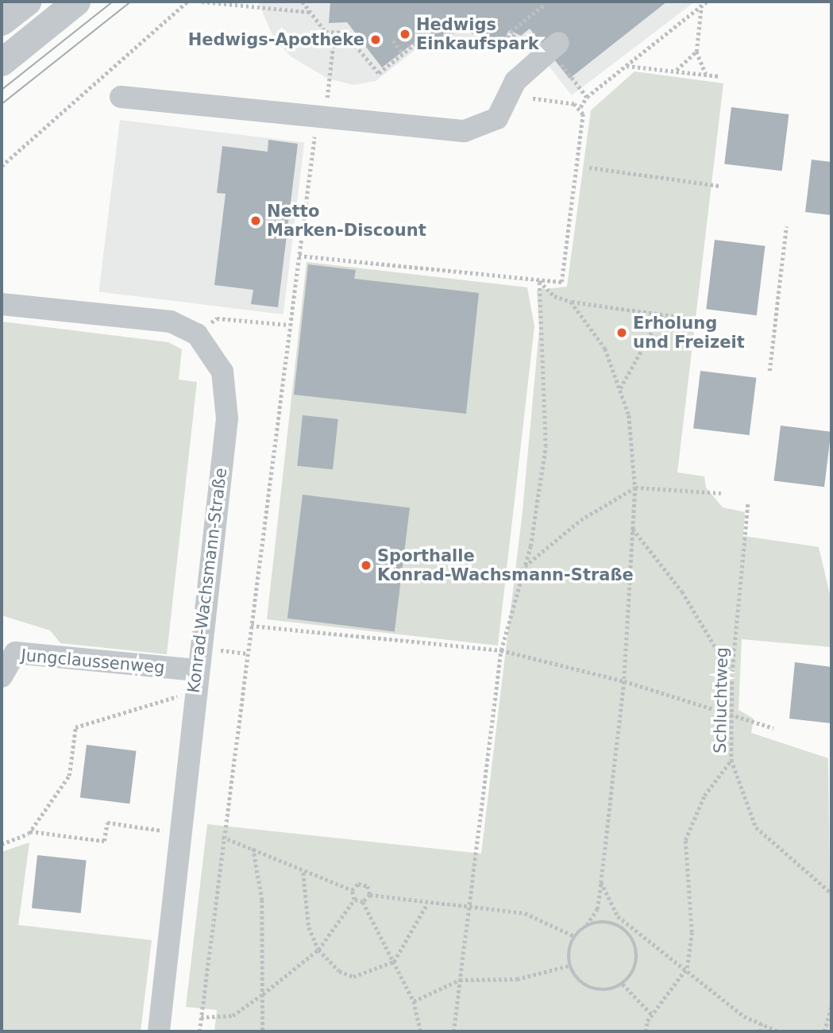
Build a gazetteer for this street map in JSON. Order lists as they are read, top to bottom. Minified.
{"streets":{"street":["Konrad-Wachsmann-Straße","Jungclaussenweg"],"path":["Schluchtweg"]},"crossings":[["Konrad-Wachsmann-Straße","Jungclaussenweg"]],"places":["Hedwigs Einkaufspark","Hedwigs-Apotheke","Netto Marken-Discount","Erholung und Freizeit","Sporthalle Konrad-Wachsmann-Straße"]}
